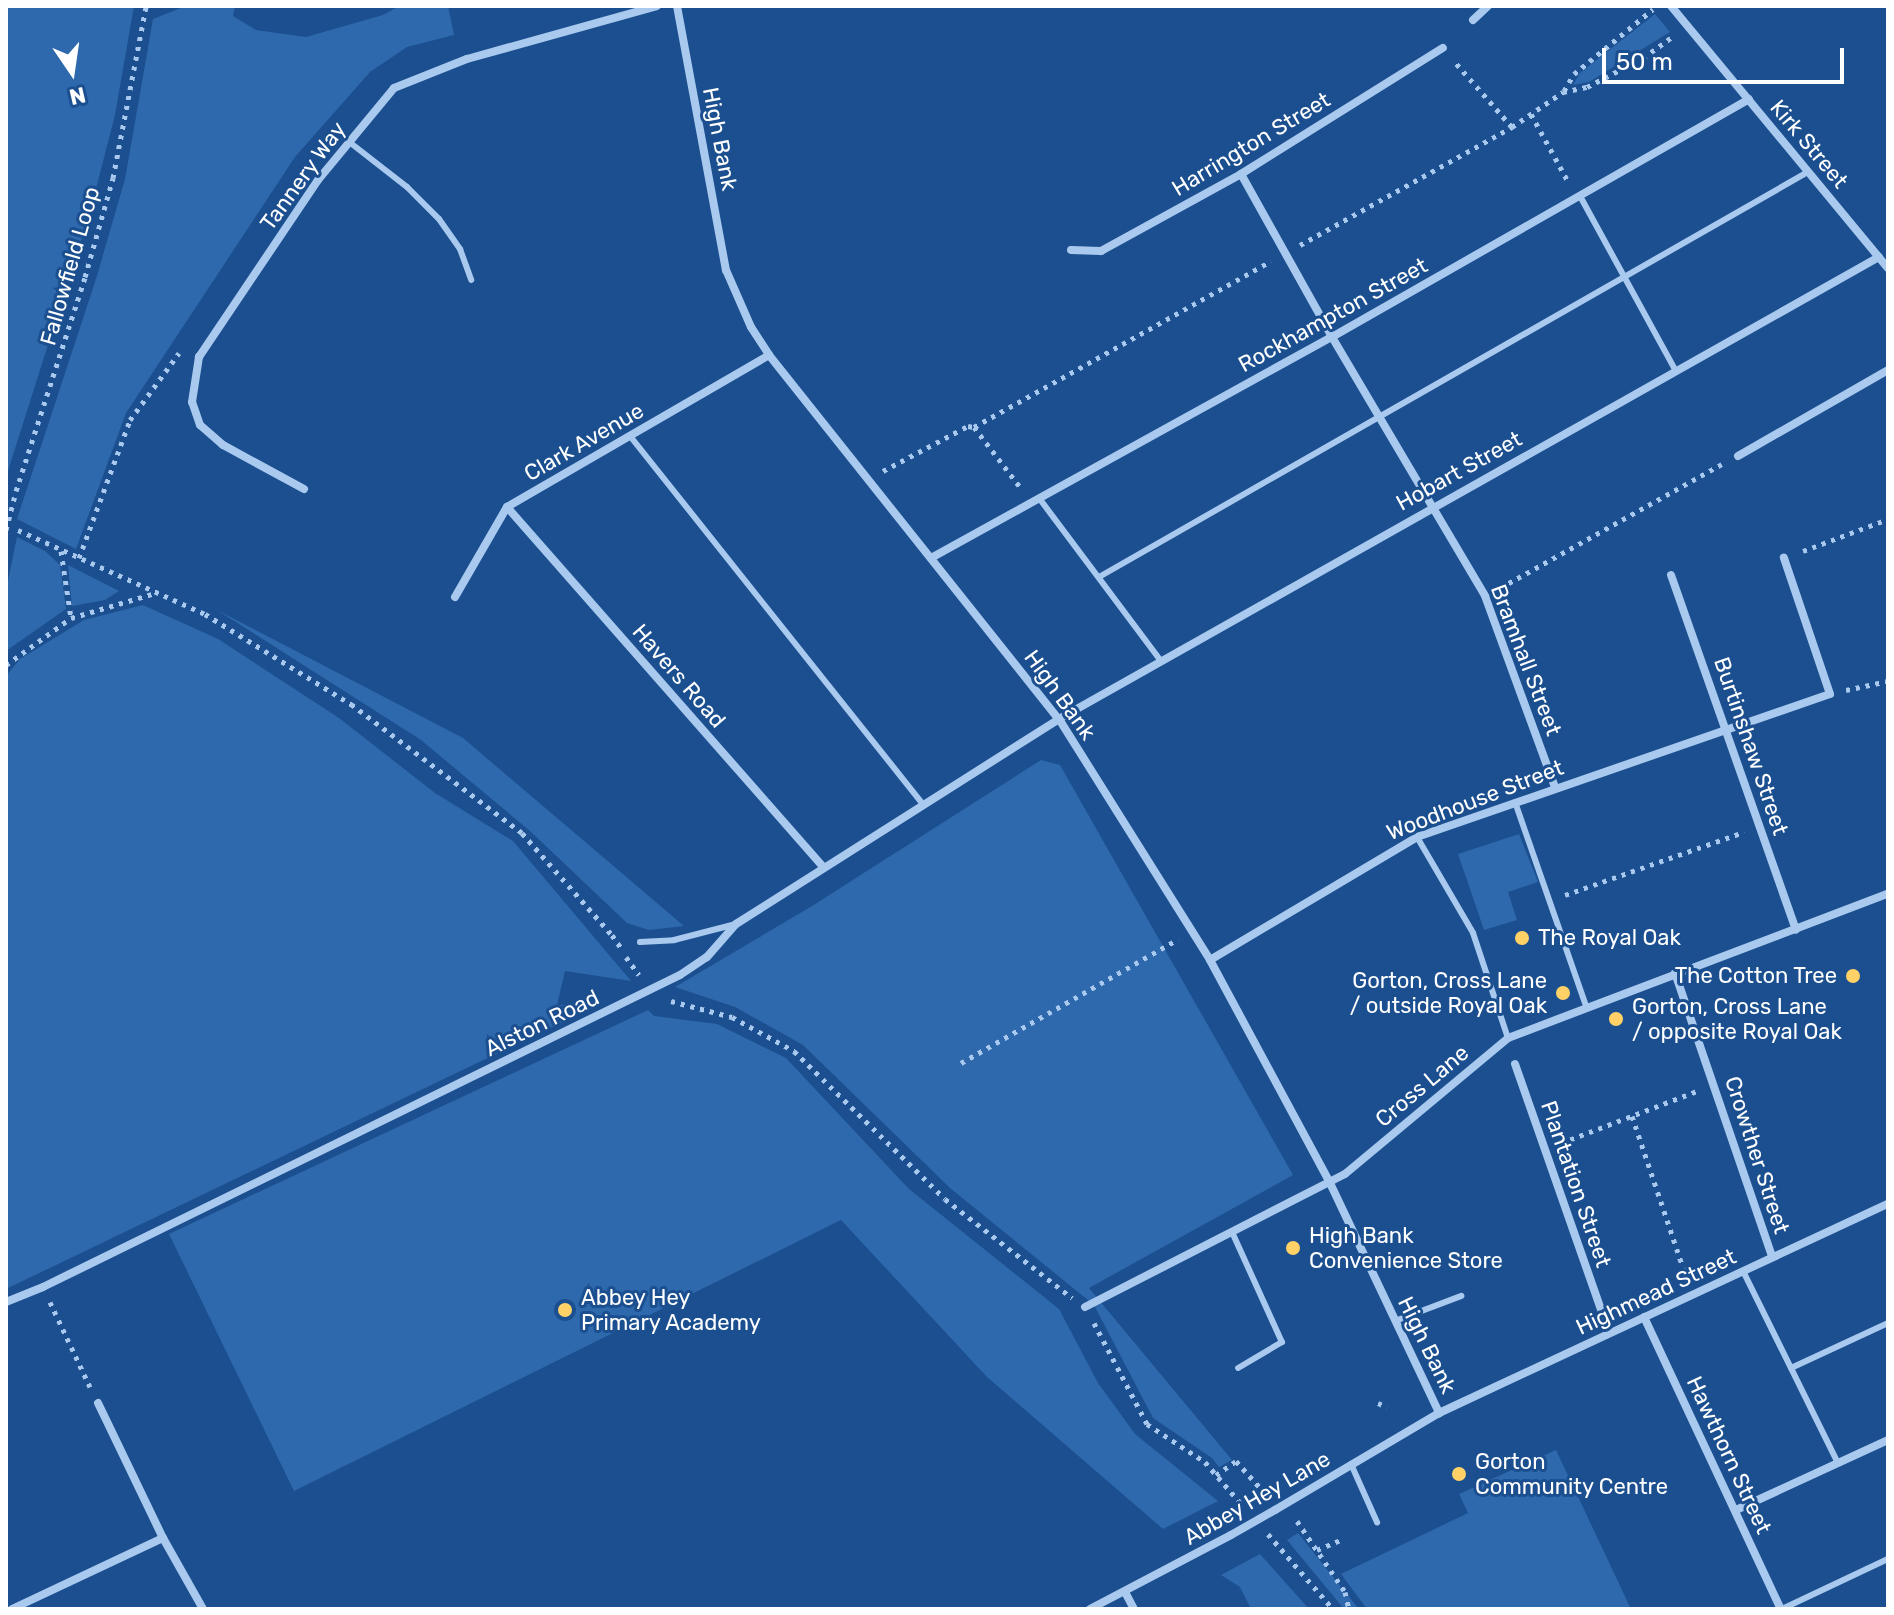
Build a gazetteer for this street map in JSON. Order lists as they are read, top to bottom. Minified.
{"streets":{"street":["High Bank","Harrington Street","Kirk Street","Tannery Way","Rockhampton Street","Clark Avenue","Hobart Street","Bramhall Street","Havers Road","Burtinshaw Street","Woodhouse Street","Alston Road","Cross Lane","Crowther Street","Plantation Street","Highmead Street","Hawthorn Street","Abbey Hey Lane"],"path":["Fallowfield Loop"]},"crossings":[["High Bank","Rockhampton Street"],["High Bank","Clark Avenue"],["High Bank","Hobart Street"],["High Bank","Woodhouse Street"],["High Bank","Alston Road"],["High Bank","Cross Lane"],["High Bank","Highmead Street"],["High Bank","Abbey Hey Lane"],["Harrington Street","Bramhall Street"],["Kirk Street","Rockhampton Street"],["Kirk Street","Hobart Street"],["Rockhampton Street","Bramhall Street"],["Clark Avenue","Havers Road"],["Hobart Street","Bramhall Street"],["Hobart Street","Alston Road"],["Bramhall Street","Woodhouse Street"],["Havers Road","Alston Road"],["Burtinshaw Street","Woodhouse Street"],["Burtinshaw Street","Cross Lane"],["Cross Lane","Crowther Street"],["Crowther Street","Highmead Street"],["Highmead Street","Hawthorn Street"],["Highmead Street","Abbey Hey Lane"]],"places":["The Royal Oak","The Cotton Tree","Gorton, Cross Lane / outside Royal Oak","Gorton, Cross Lane / opposite Royal Oak","High Bank Convenience Store","Abbey Hey Primary Academy","Gorton Community Centre"],"scale_bar":"50 m","north":"bottom"}
